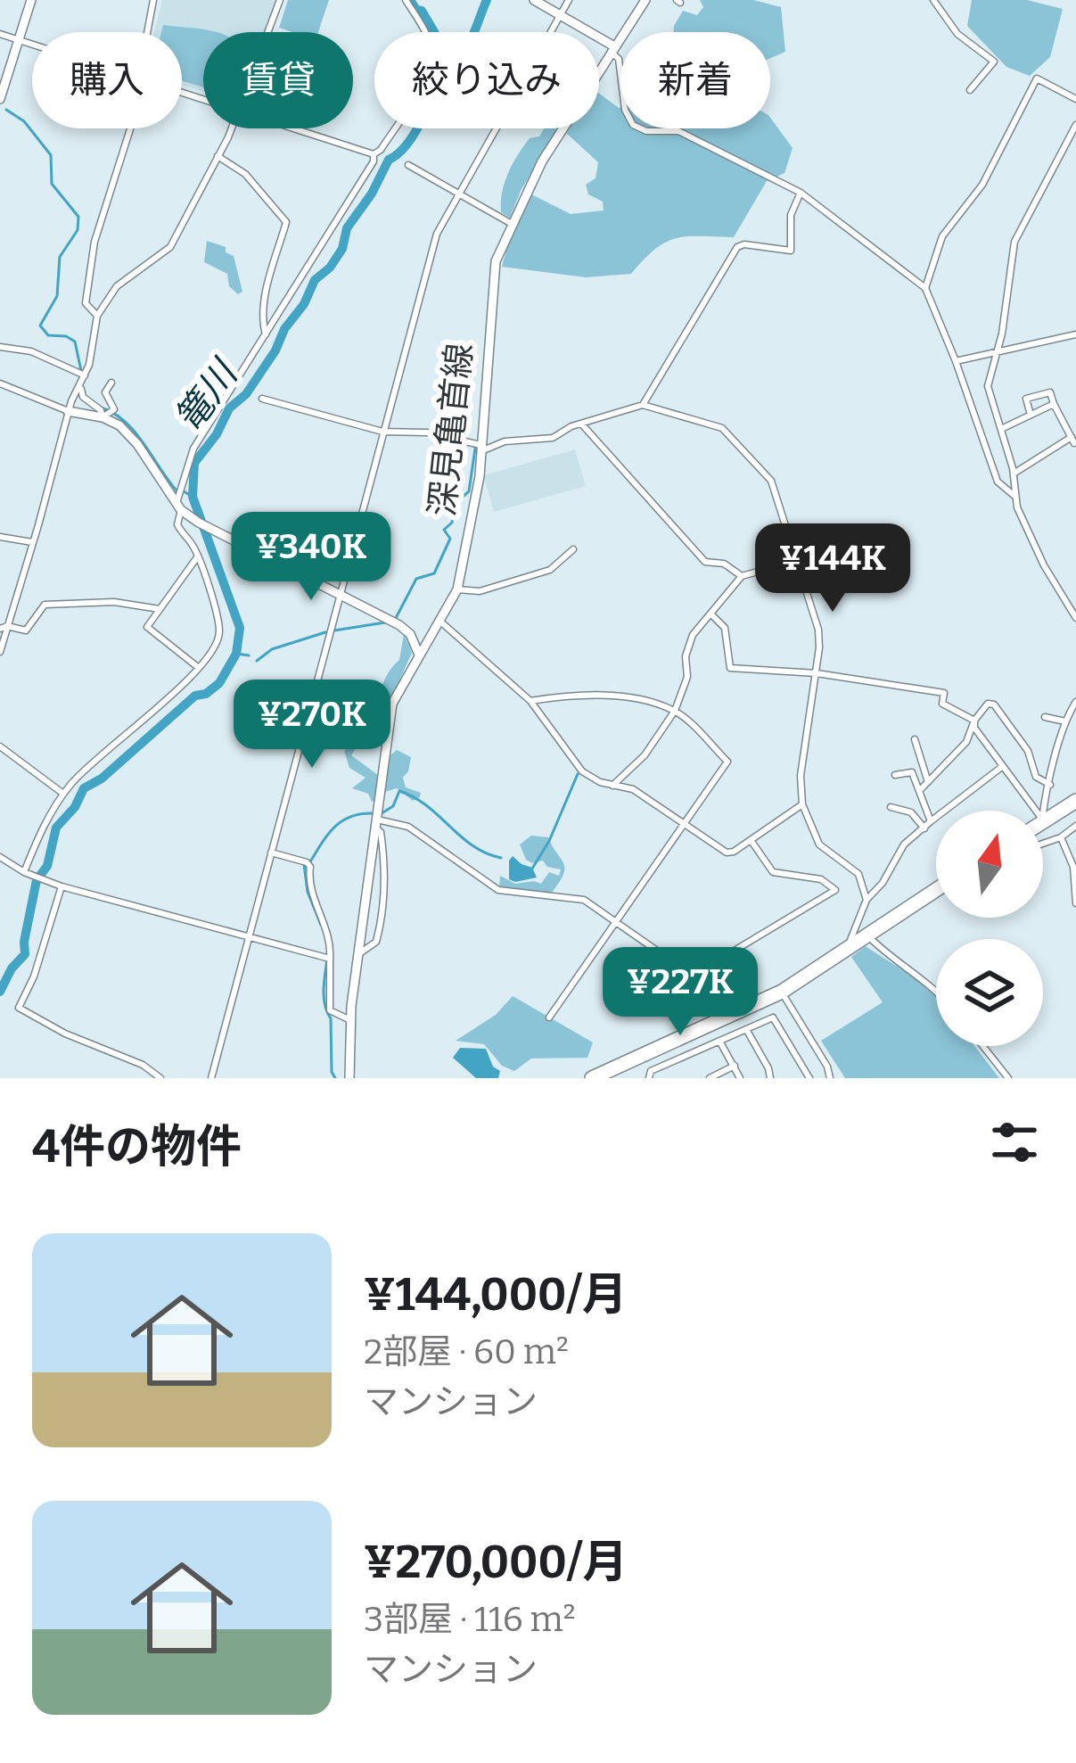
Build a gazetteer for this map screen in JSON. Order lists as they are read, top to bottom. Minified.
{"streets":{"main road":["深見亀首線"]},"water":["篭川"],"north":"top","page":{"chip":["購入","賃貸","絞り込み","新着"],"price":["¥340K","¥144K","¥270K","¥227K"],"heading":"4件の物件","list":[{"name":"¥144,000/月","note":"2部屋 · 60 m² · マンション"},{"name":"¥270,000/月","note":"3部屋 · 116 m² · マンション"}]}}
